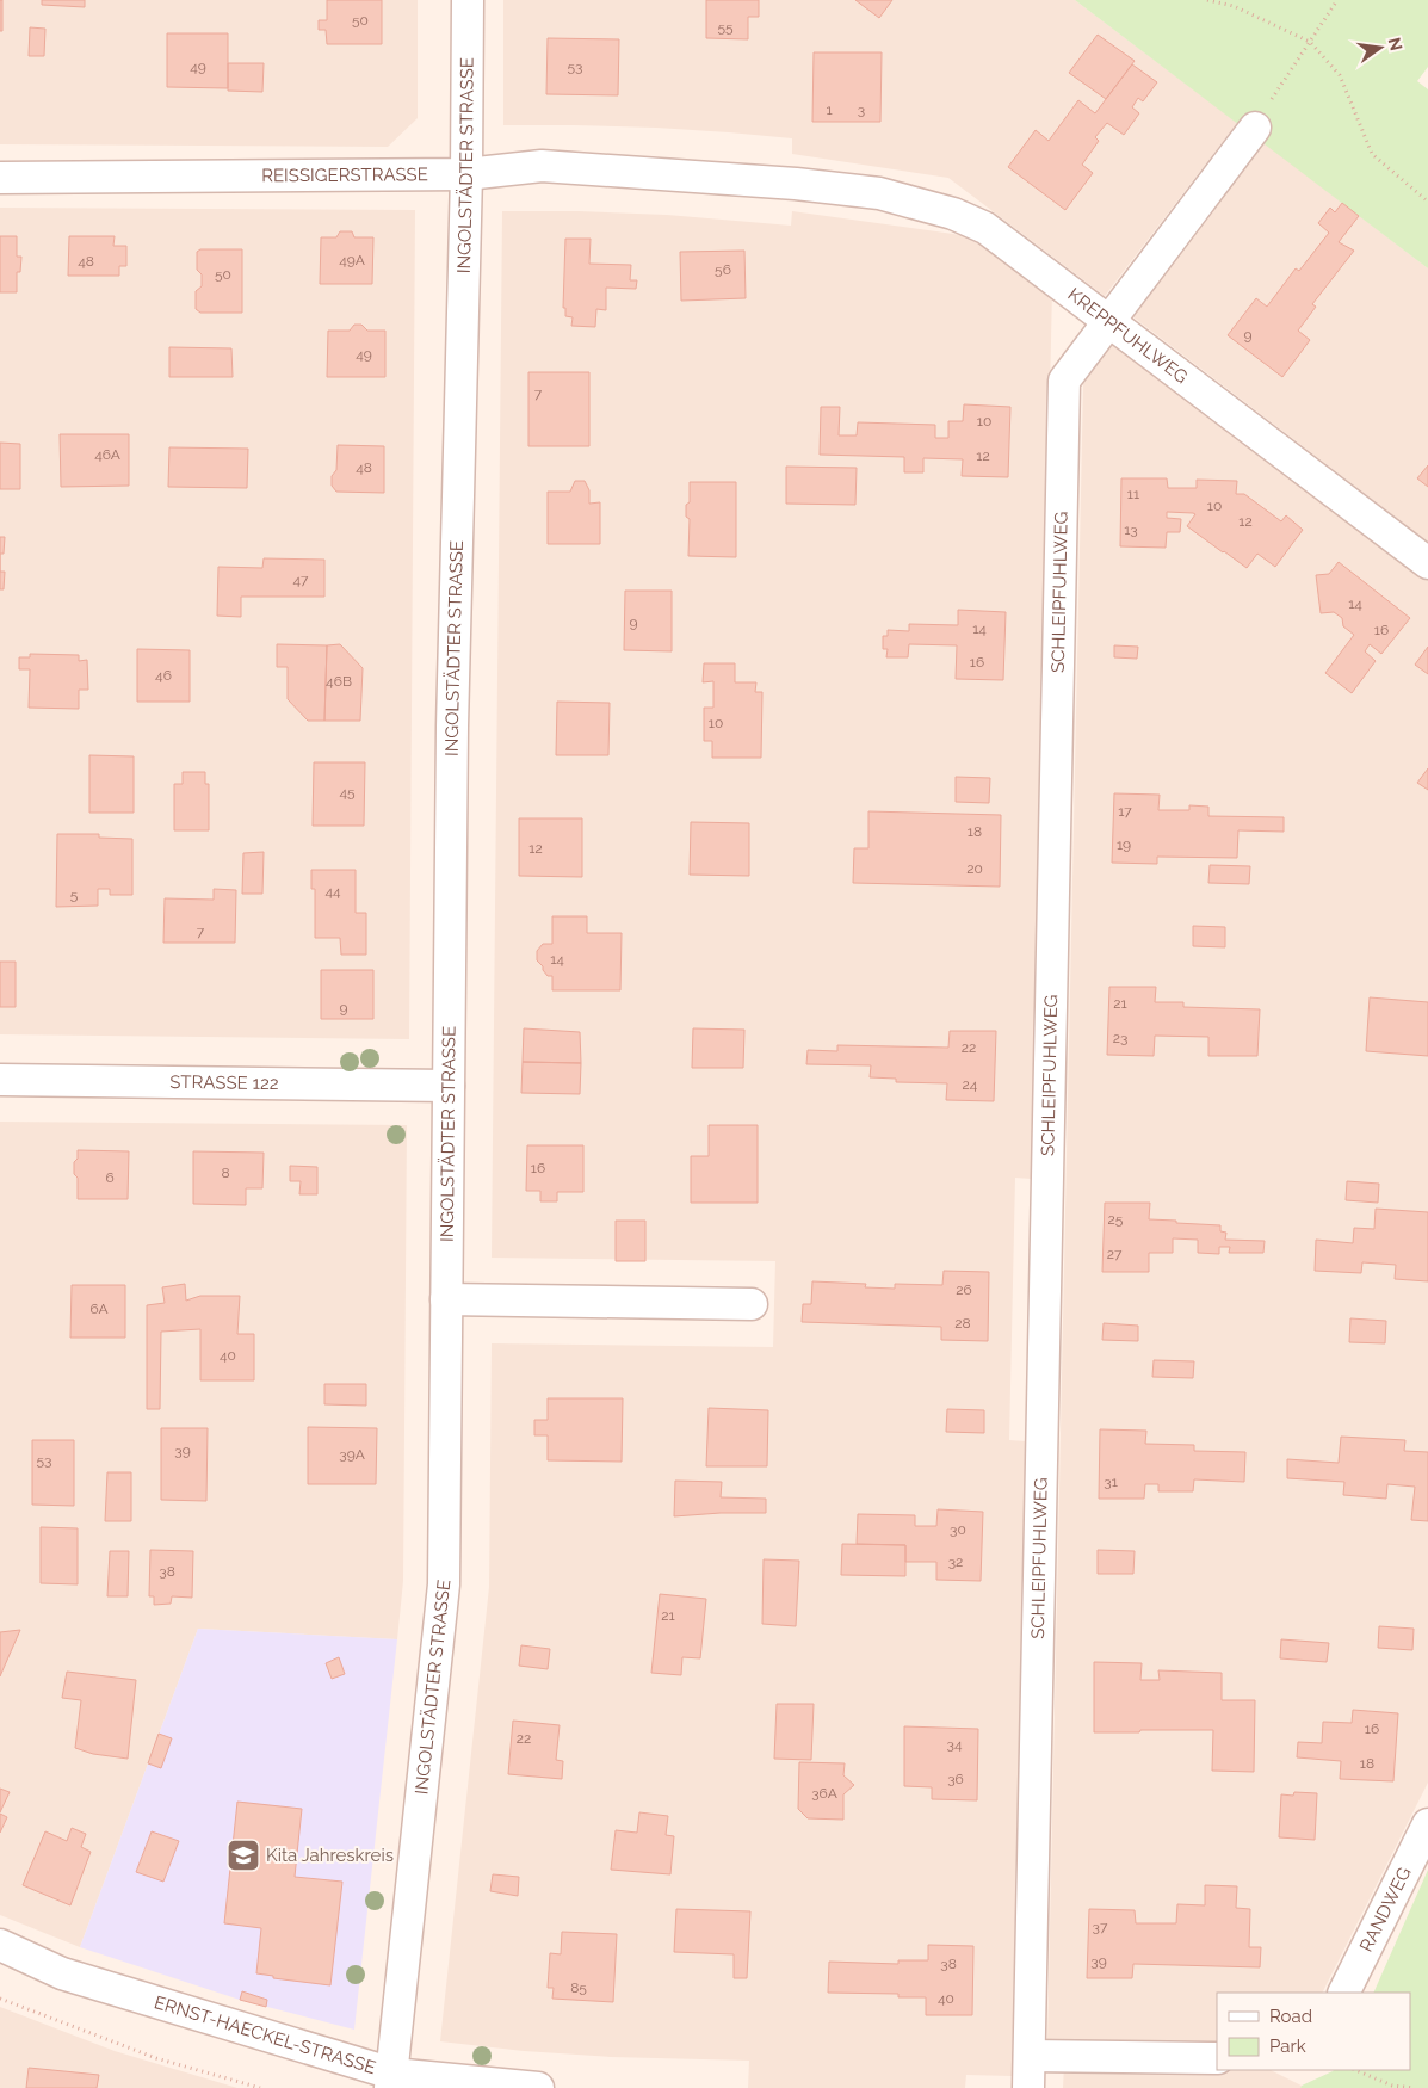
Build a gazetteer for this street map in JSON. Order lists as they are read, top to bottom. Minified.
{"streets":{"street":["INGOLSTÄDTER STRASSE","REISSIGERSTRASSE","KREPPFUHLWEG","SCHLEIPFUHLWEG","STRASSE 122","RANDWEG","ERNST-HAECKEL-STRASSE"]},"crossings":[["INGOLSTÄDTER STRASSE","REISSIGERSTRASSE"],["INGOLSTÄDTER STRASSE","STRASSE 122"],["INGOLSTÄDTER STRASSE","ERNST-HAECKEL-STRASSE"],["REISSIGERSTRASSE","KREPPFUHLWEG"],["KREPPFUHLWEG","SCHLEIPFUHLWEG"]],"places":{"school or university":["Kita Jahreskreis"]},"house_numbers":["50","55","49","53","1","3","49A","48","56","50","9","49","7","10","46A","12","48","11","10","12","13","47","14","9","14","16","16","46","46B","10","45","17","18","19","12","20","44","5","7","14","21","9","23","22","24","16","8","6","25","27","26","6A","28","40","39","39A","53","31","30","32","38","21","16","22","34","18","36","36A","37","39","38","85","40"],"legend":["Road","Park"],"north":"right"}
